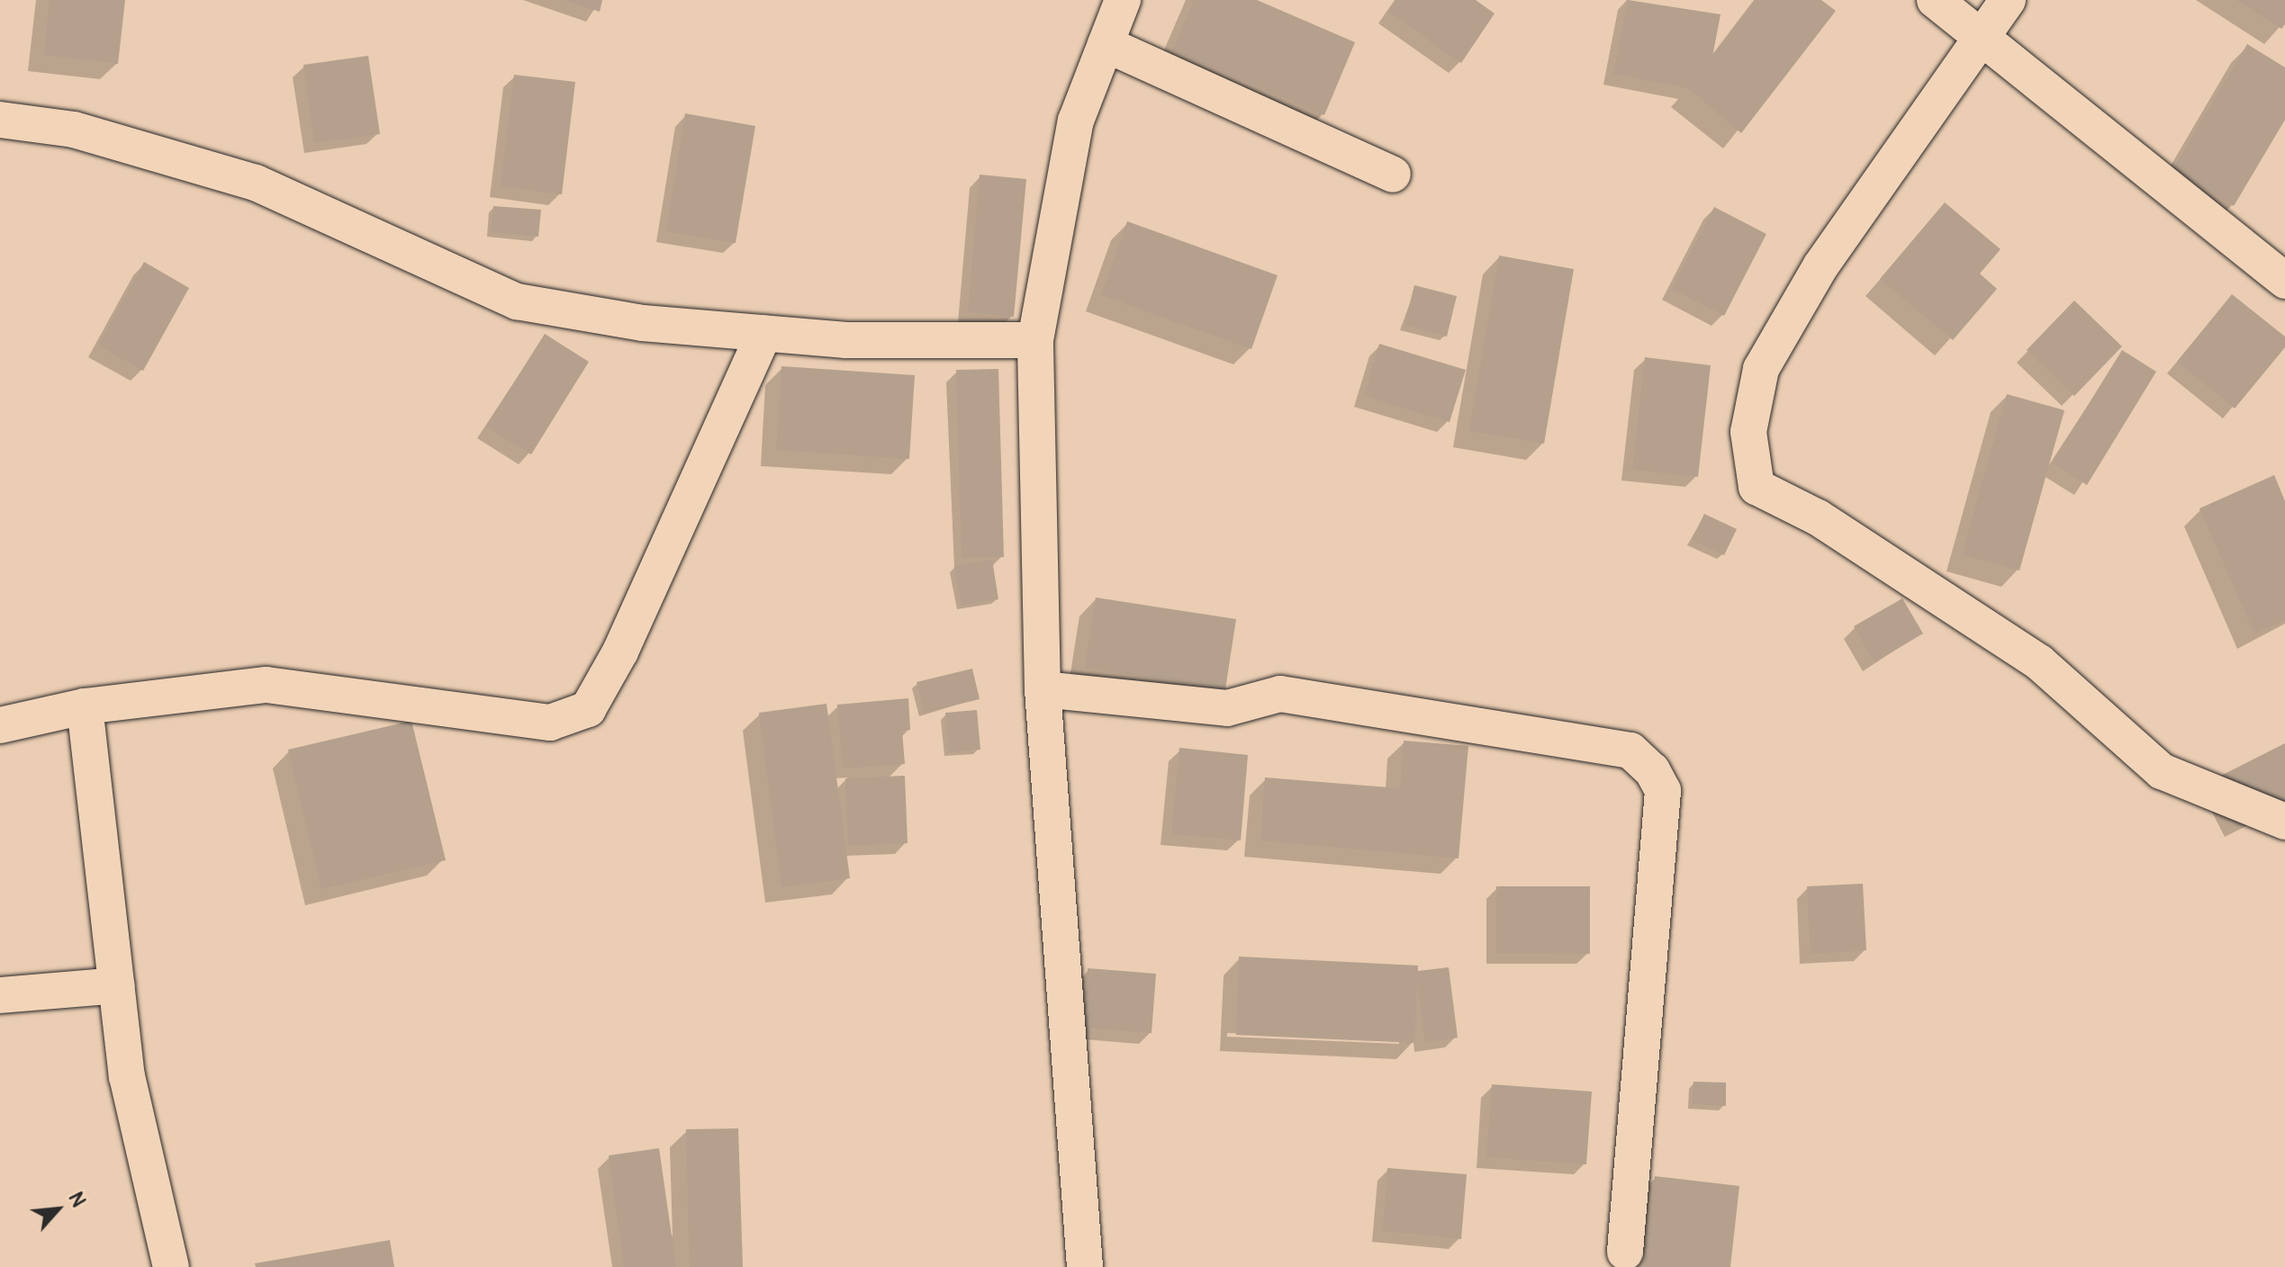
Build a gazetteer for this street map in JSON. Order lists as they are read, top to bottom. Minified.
{"north":"top right"}
